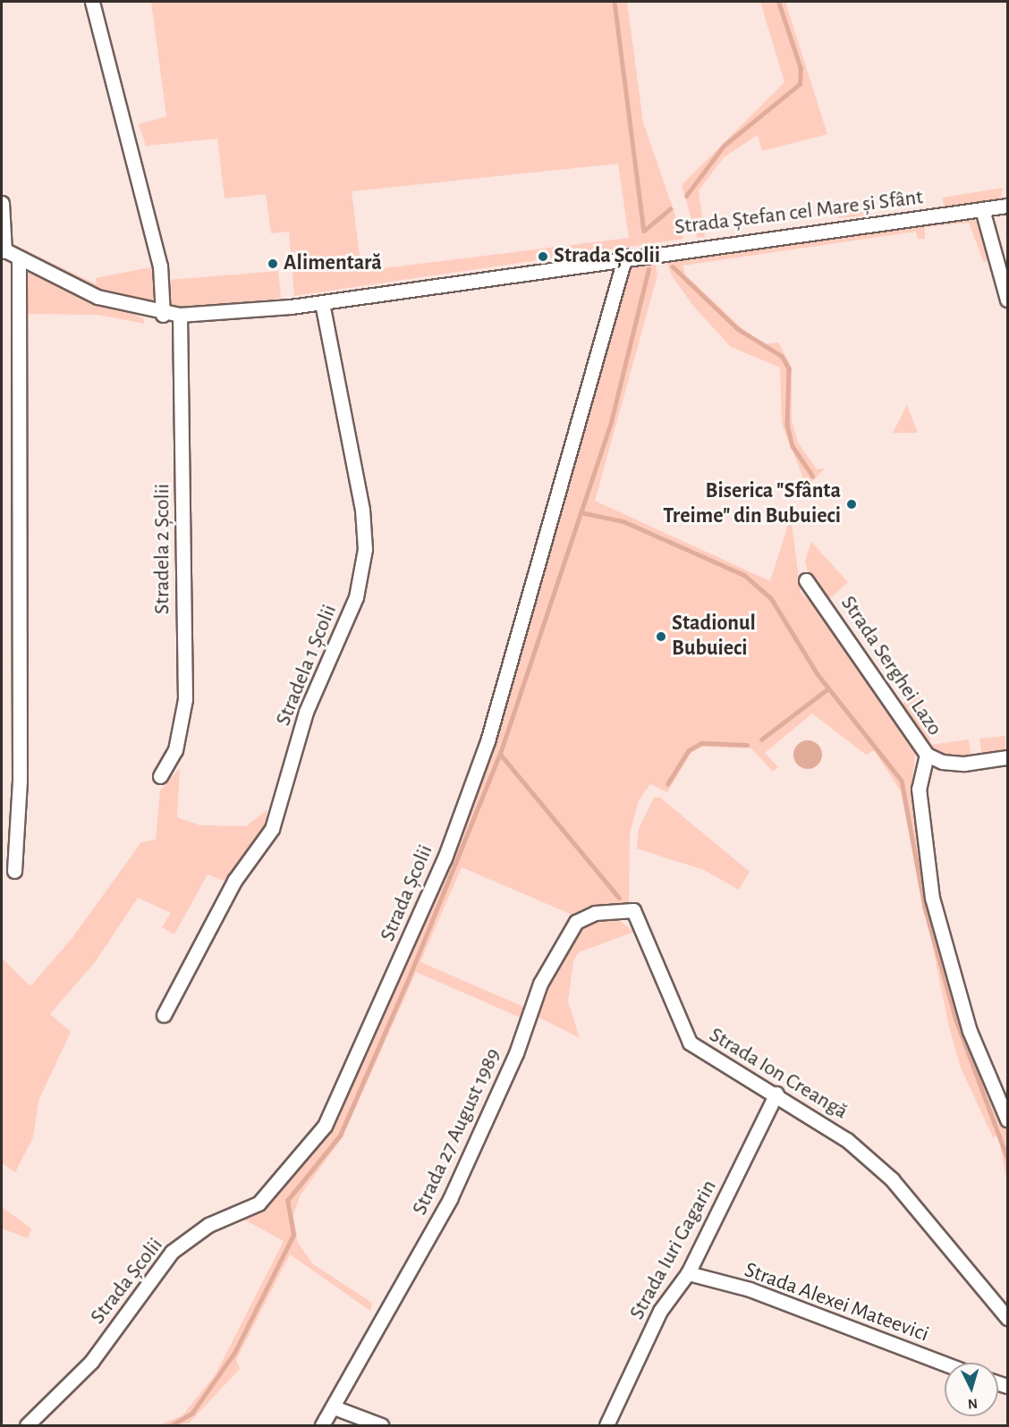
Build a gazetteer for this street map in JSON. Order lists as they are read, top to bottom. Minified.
{"streets":{"street":["Strada Ștefan cel Mare și Sfânt","Stradela 2 Școlii","Stradela 1 Școlii","Strada Serghei Lazo","Strada Școlii","Strada Ion Creangă","Strada 27 August 1989","Strada Iuri Gagarin","Strada Alexei Mateevici"]},"crossings":[["Strada Ștefan cel Mare și Sfânt","Stradela 2 Școlii"],["Strada Ștefan cel Mare și Sfânt","Stradela 1 Școlii"],["Strada Ștefan cel Mare și Sfânt","Strada Școlii"],["Strada Ion Creangă","Strada 27 August 1989"],["Strada Ion Creangă","Strada Iuri Gagarin"],["Strada Iuri Gagarin","Strada Alexei Mateevici"]],"places":["Strada Școlii","Alimentară","Biserica \"Sfânta Treime\" din Bubuieci","Stadionul Bubuieci"],"north":"bottom"}
